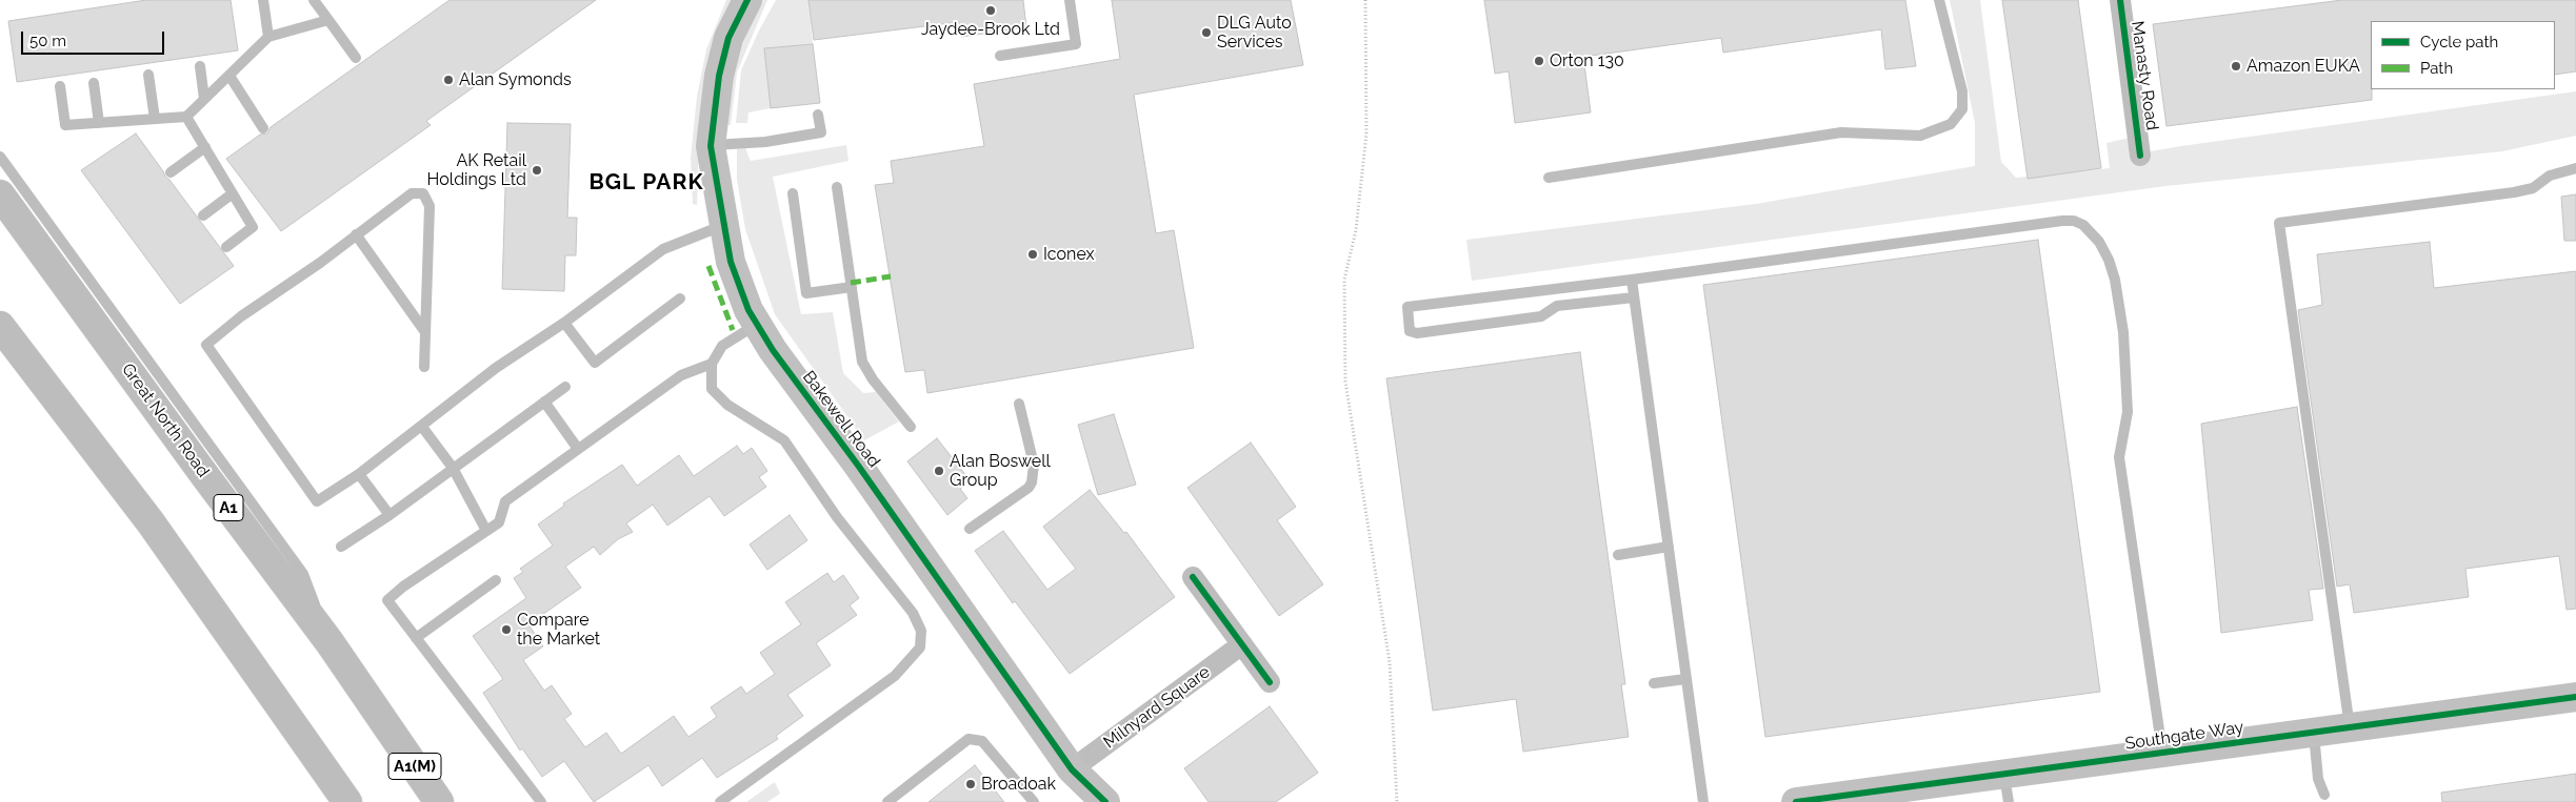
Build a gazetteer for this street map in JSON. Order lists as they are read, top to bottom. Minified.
{"streets":{"highway":["Great North Road","A1","A1(M)"],"street":["Manasty Road","Bakewell Road","Milnyard Square","Southgate Way"]},"crossings":[["Bakewell Road","Milnyard Square"]],"districts":["BGL PARK"],"places":["Jaydee-Brook Ltd","DLG Auto Services","Orton 130","Amazon EUKA","Alan Symonds","AK Retail Holdings Ltd","Iconex","Alan Boswell Group","Compare the Market","Broadoak"],"legend":["Cycle path","Path"],"scale_bar":"50 m"}
